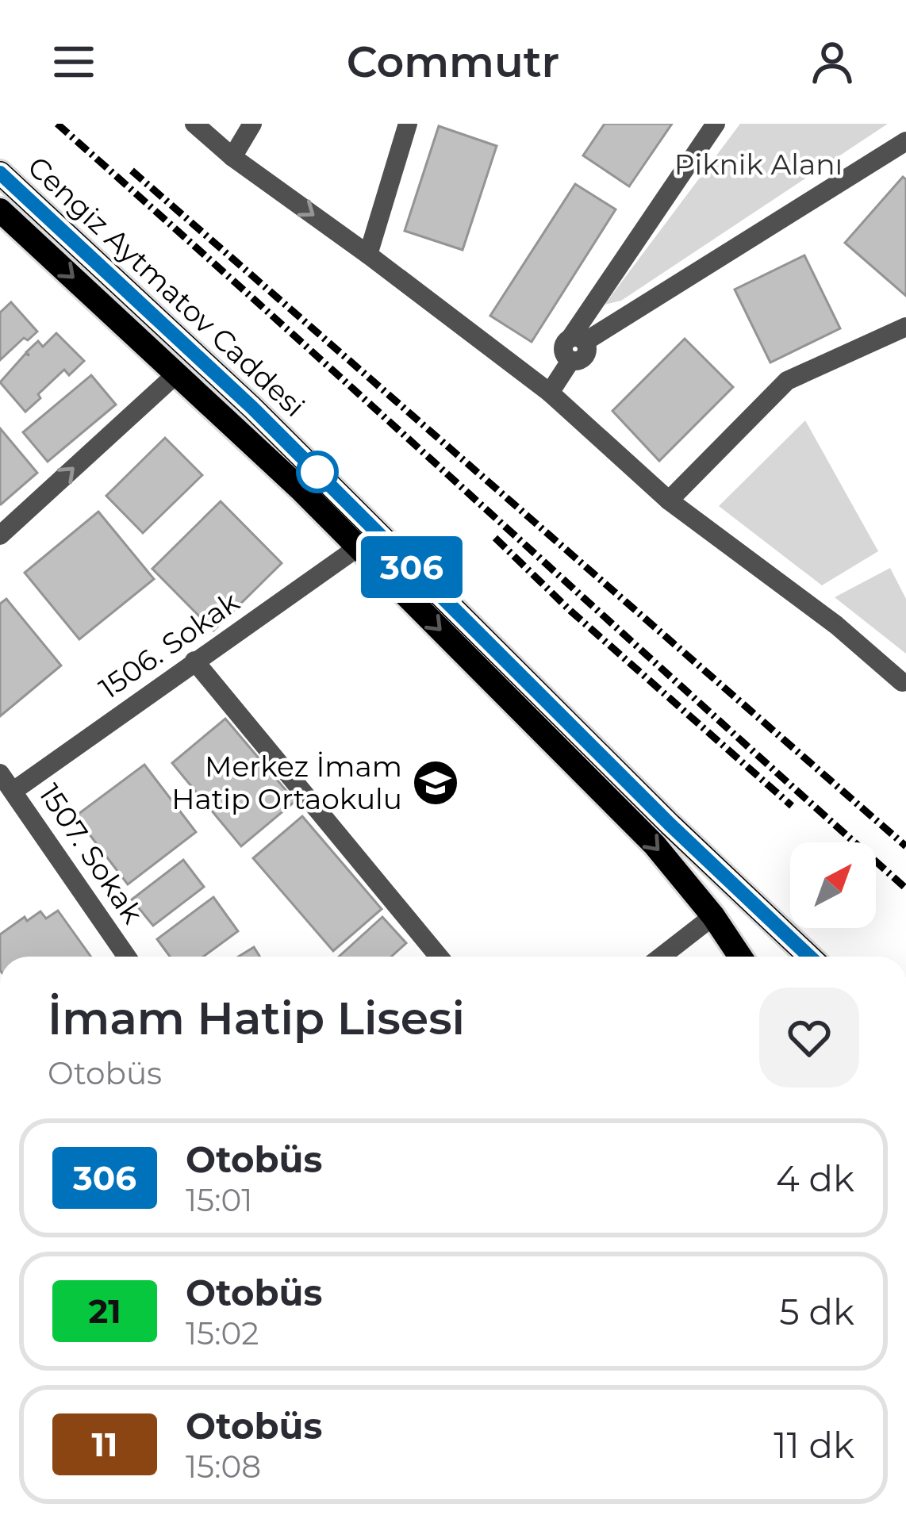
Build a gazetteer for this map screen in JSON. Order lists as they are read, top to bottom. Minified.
{"streets":{"main road":["Cengiz Aytmatov Caddesi"],"street":["1506. Sokak","1507. Sokak"]},"crossings":[["Cengiz Aytmatov Caddesi","1506. Sokak"],["1506. Sokak","1507. Sokak"]],"parks":["Piknik Alanı"],"places":{"school or university":["Merkez İmam Hatip Ortaokulu"]},"lines":["bus line 306"],"north":"top right","page":{"header":"Commutr","on_map":"306","heading":["İmam Hatip Lisesi","Otobüs"],"list":[{"mark":"306","name":"Otobüs","note":"15:01","value":"4 dk"},{"mark":"21","name":"Otobüs","note":"15:02","value":"5 dk"},{"mark":"11","name":"Otobüs","note":"15:08","value":"11 dk"}]}}
